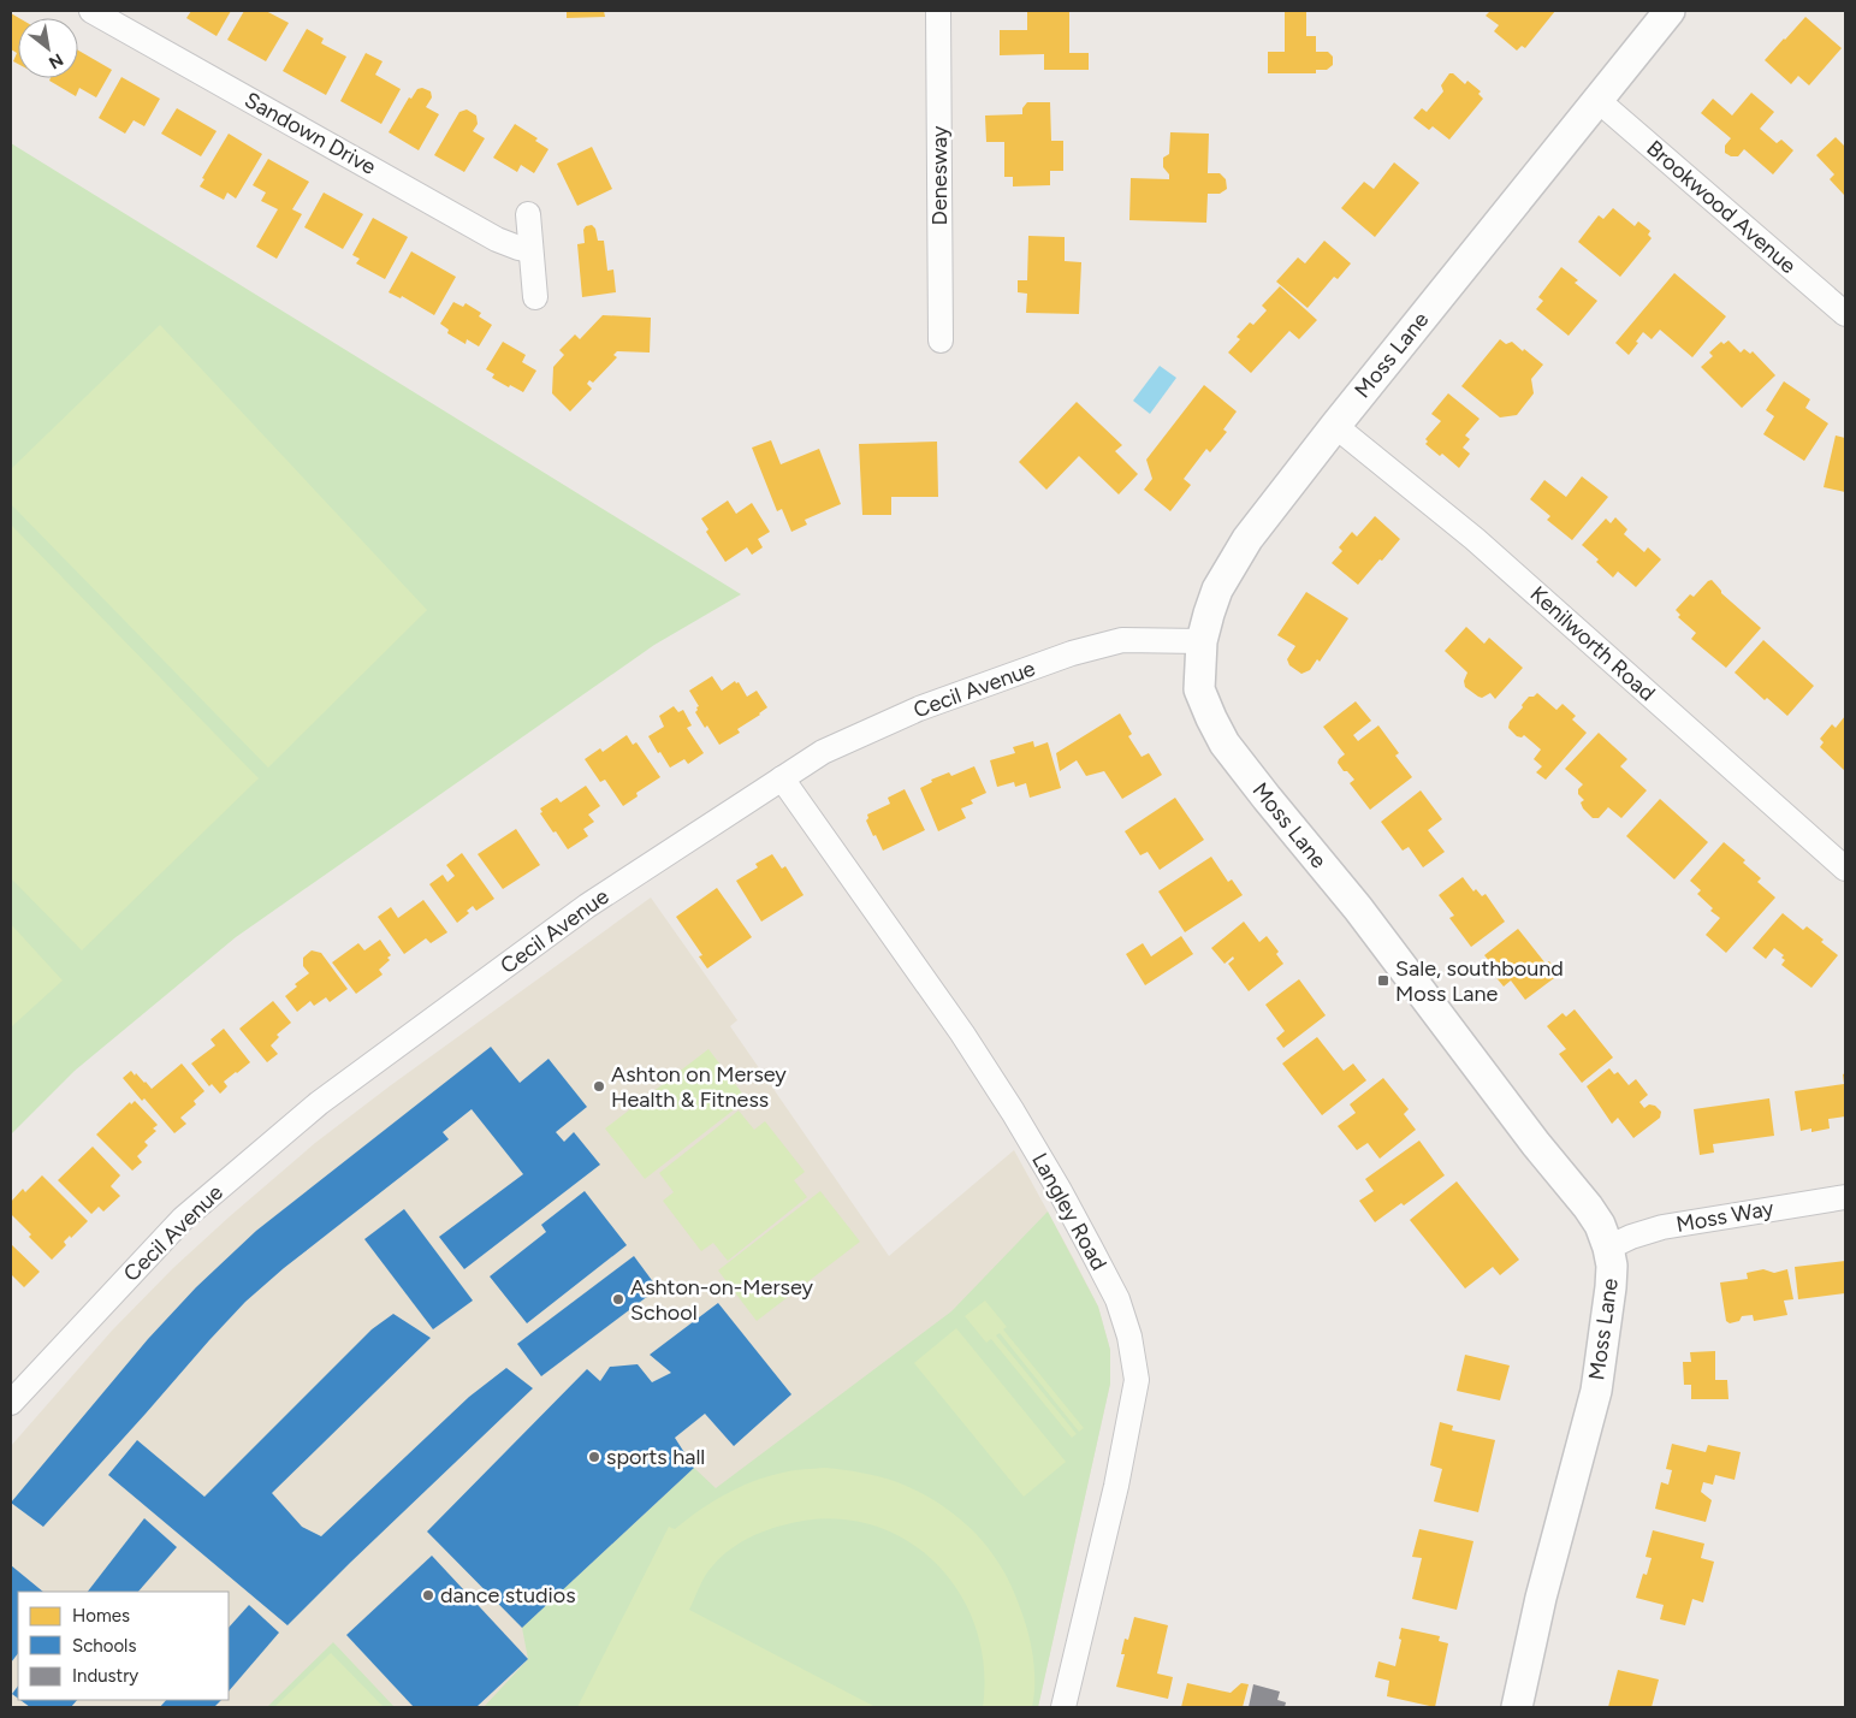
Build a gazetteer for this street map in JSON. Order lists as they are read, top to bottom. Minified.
{"streets":{"street":["Sandown Drive","Denesway","Brookwood Avenue","Moss Lane","Kenilworth Road","Cecil Avenue","Langley Road","Moss Way"]},"crossings":[["Brookwood Avenue","Moss Lane"],["Moss Lane","Kenilworth Road"],["Moss Lane","Cecil Avenue"],["Moss Lane","Moss Way"],["Cecil Avenue","Langley Road"]],"places":{"transit":["Sale, southbound Moss Lane"],"other":["Ashton on Mersey Health & Fitness","Ashton-on-Mersey School","sports hall","dance studios"]},"legend":["Homes","Schools","Industry"],"north":"bottom right"}
